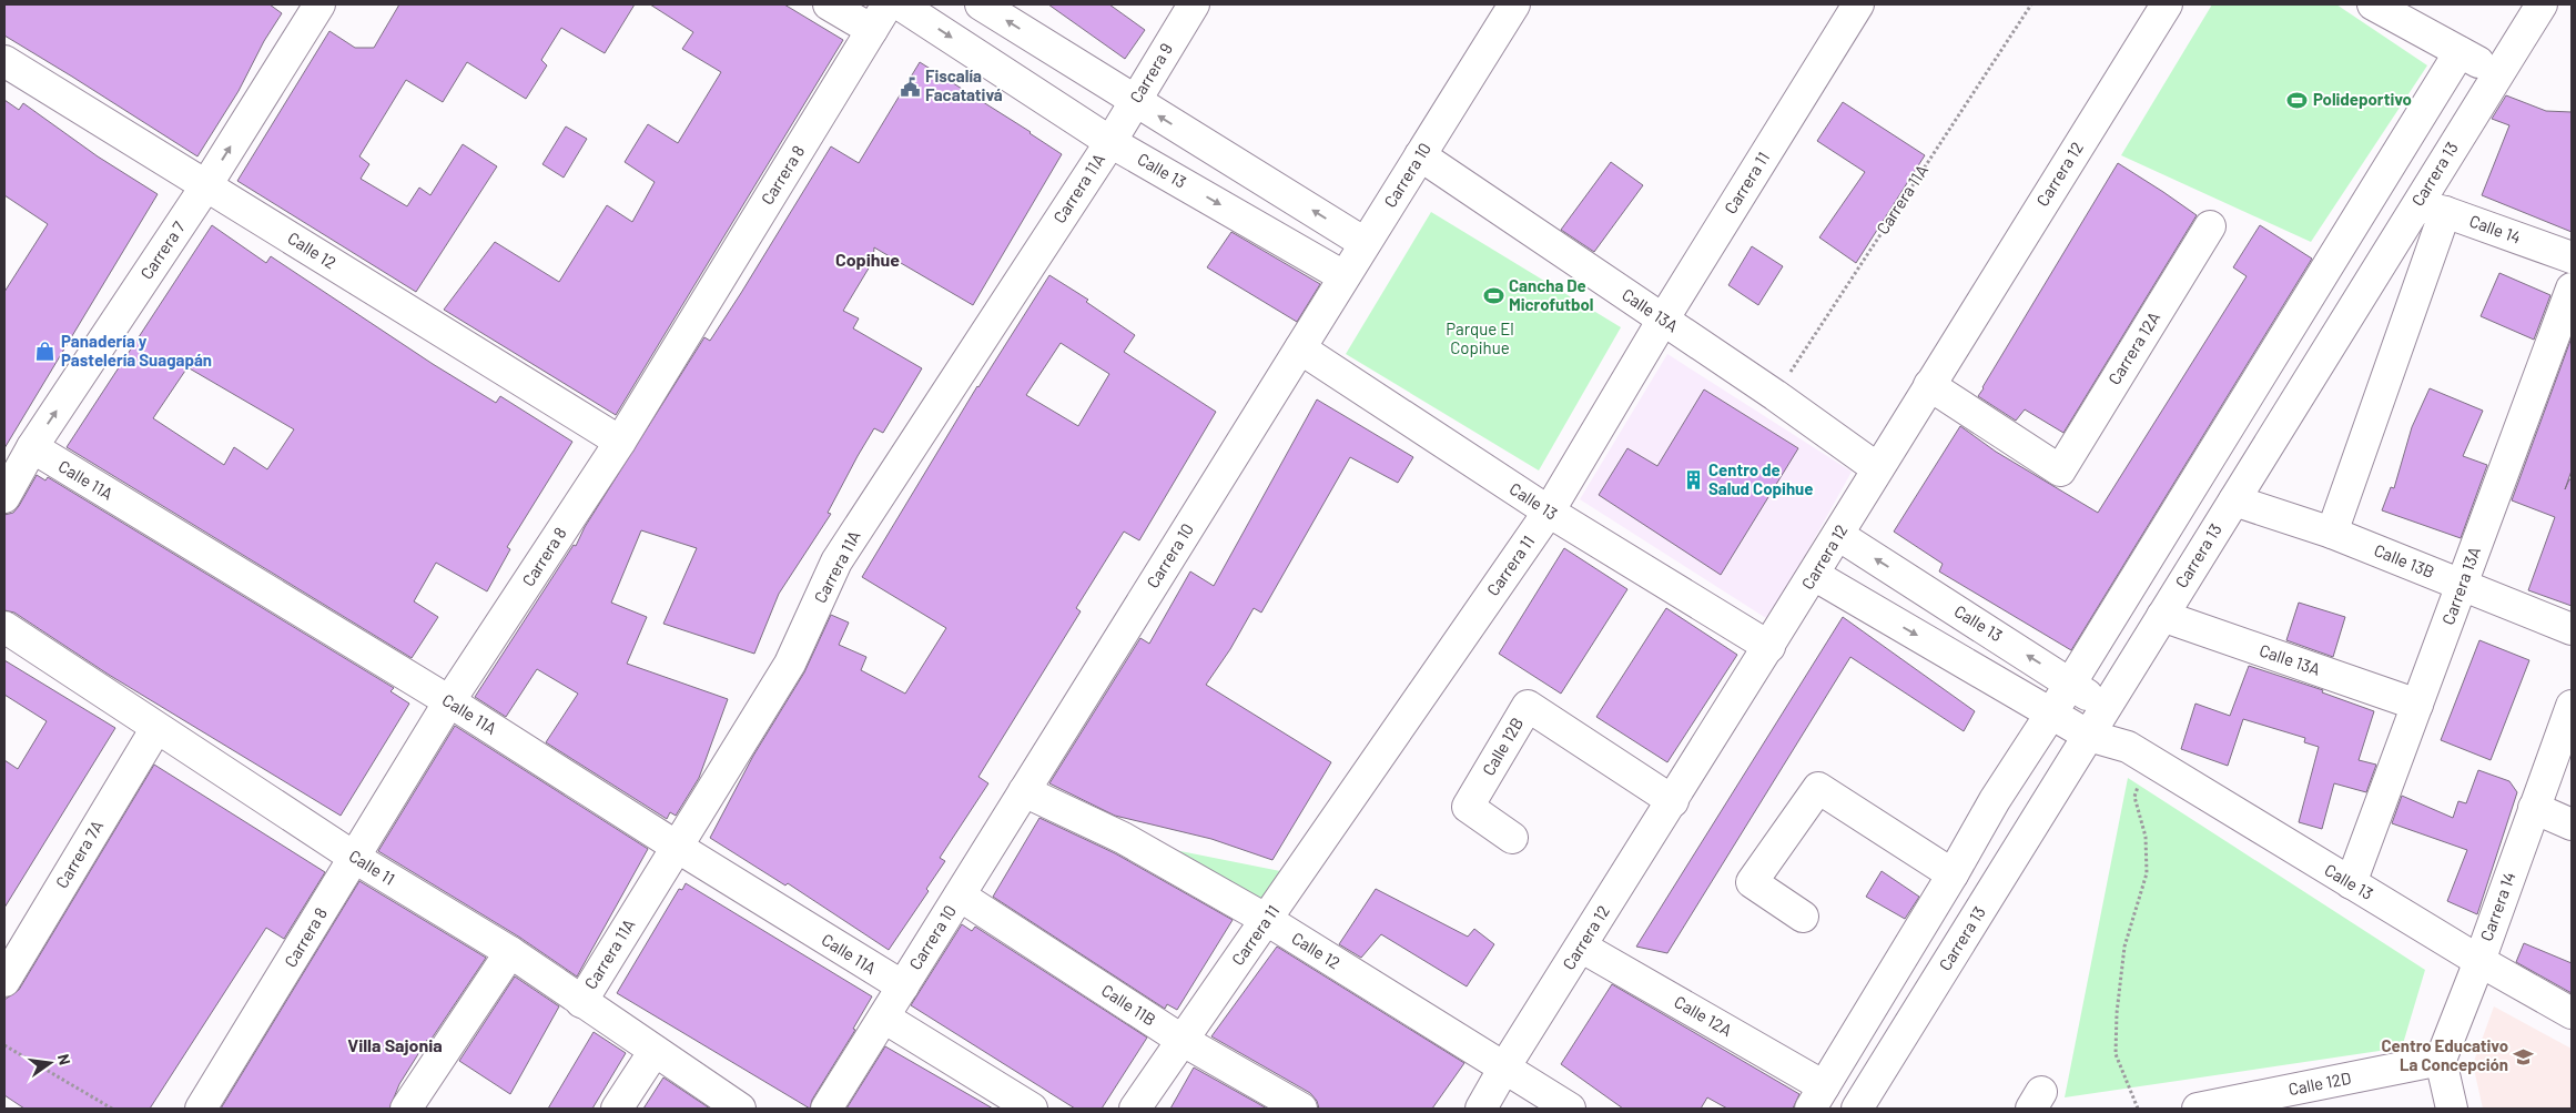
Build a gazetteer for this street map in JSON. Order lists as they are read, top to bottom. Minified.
{"streets":{"street":["Carrera 9","Calle 13","Carrera 12","Carrera 13","Carrera 8","Carrera 10","Carrera 11","Carrera 11A","Calle 14","Carrera 7","Calle 12","Calle 13A","Carrera 12A","Calle 11A","Calle 13B","Carrera 13A","Calle 12B","Carrera 7A","Calle 11","Carrera 14","Calle 11B","Calle 12A","Calle 12D"]},"crossings":[["Carrera 9","Calle 13"],["Carrera 9","Carrera 11A"],["Calle 13","Carrera 12"],["Calle 13","Carrera 13"],["Calle 13","Carrera 10"],["Calle 13","Carrera 11"],["Calle 13","Carrera 11A"],["Calle 13","Carrera 13A"],["Calle 13","Carrera 14"],["Carrera 12","Calle 12"],["Carrera 12","Calle 13A"],["Carrera 12","Carrera 12A"],["Carrera 12","Calle 12B"],["Carrera 12","Calle 12A"],["Carrera 13","Calle 14"],["Carrera 13","Calle 13A"],["Carrera 13","Calle 13B"],["Carrera 8","Calle 12"],["Carrera 8","Calle 11A"],["Carrera 8","Calle 11"],["Carrera 10","Calle 12"],["Carrera 10","Calle 13A"],["Carrera 10","Calle 11A"],["Carrera 10","Calle 11B"],["Carrera 11","Calle 12"],["Carrera 11","Calle 13A"],["Carrera 11","Calle 11B"],["Carrera 11A","Calle 13A"],["Carrera 11A","Calle 11A"],["Carrera 11A","Calle 11"],["Carrera 7","Calle 12"],["Carrera 7","Calle 11A"],["Calle 13A","Carrera 13A"],["Calle 13B","Carrera 13A"],["Carrera 7A","Calle 11"],["Carrera 14","Calle 12D"]],"one_way":["Carrera 7"],"districts":["Copihue","Villa Sajonia"],"parks":["Parque El Copihue"],"places":{"public building":["Fiscalía Facatativá"],"sports":["Polideportivo","Cancha De Microfutbol"],"shop":["Panadería y Pastelería Suagapán"],"building":["Centro de Salud Copihue"],"school or university":["Centro Educativo La Concepción"]},"north":"right"}
